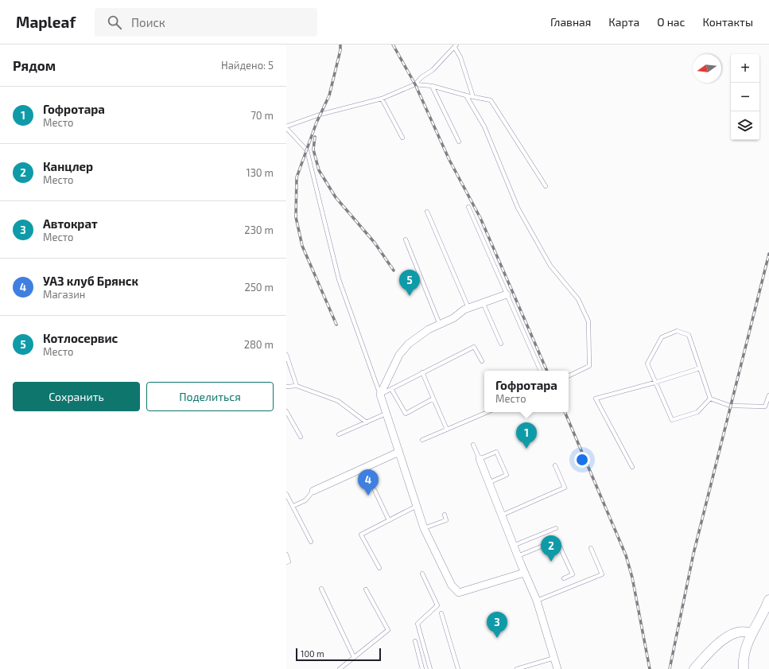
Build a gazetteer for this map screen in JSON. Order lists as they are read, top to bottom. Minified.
{"scale_bar":"100 m","north":"left","page":{"header":"Mapleaf","search":"Поиск","nav":["Главная","Карта","О нас","Контакты"],"heading":["Рядом","Найдено: 5"],"map_buttons":["+","−"],"list":[{"mark":"1","name":"Гофротара","note":"Место","value":"70 m"},{"mark":"2","name":"Канцлер","note":"Место","value":"130 m"},{"mark":"3","name":"Автократ","note":"Место","value":"230 m"},{"mark":"4","name":"УАЗ клуб Брянск","note":"Магазин","value":"250 m"},{"mark":"5","name":"Котлосервис","note":"Место","value":"280 m"}],"pins":["5","1","4","2","3"],"popup":["Гофротара","Место"],"buttons":["Сохранить","Поделиться"],"scale":"100 m"}}
